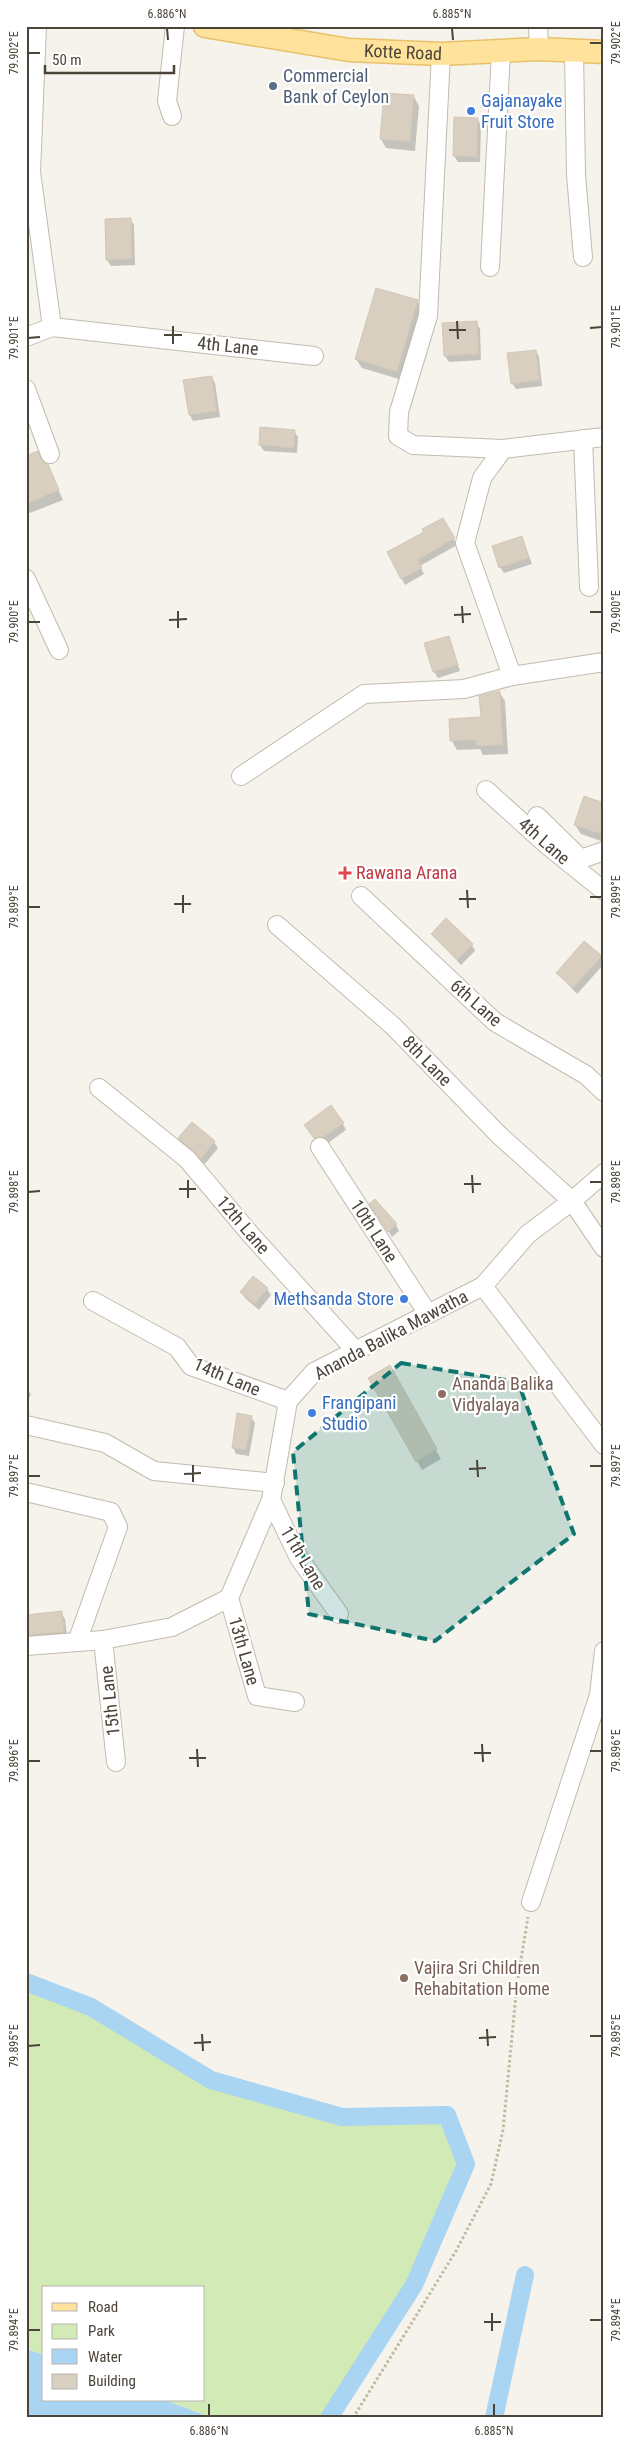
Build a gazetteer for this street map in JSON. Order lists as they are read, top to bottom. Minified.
{"streets":{"main road":["Kotte Road"],"street":["4th Lane","6th Lane","8th Lane","12th Lane","10th Lane","Ananda Balika Mawatha","14th Lane","11th Lane","13th Lane","15th Lane"]},"crossings":[["8th Lane","Ananda Balika Mawatha"],["12th Lane","Ananda Balika Mawatha"],["10th Lane","Ananda Balika Mawatha"],["Ananda Balika Mawatha","14th Lane"]],"places":{"other":["Commercial Bank of Ceylon","Gajanayake Fruit Store","Methsanda Store","Ananda Balika Vidyalaya","Frangipani Studio","Vajira Sri Children Rehabitation Home"],"health":["Rawana Arana"]},"legend":["Road","Park","Water","Building"],"scale_bar":"50 m","coordinates":["6.886°N","6.885°N","79.902°E","79.901°E","79.900°E","79.899°E","79.898°E","79.897°E","79.896°E","79.895°E","79.894°E"]}
